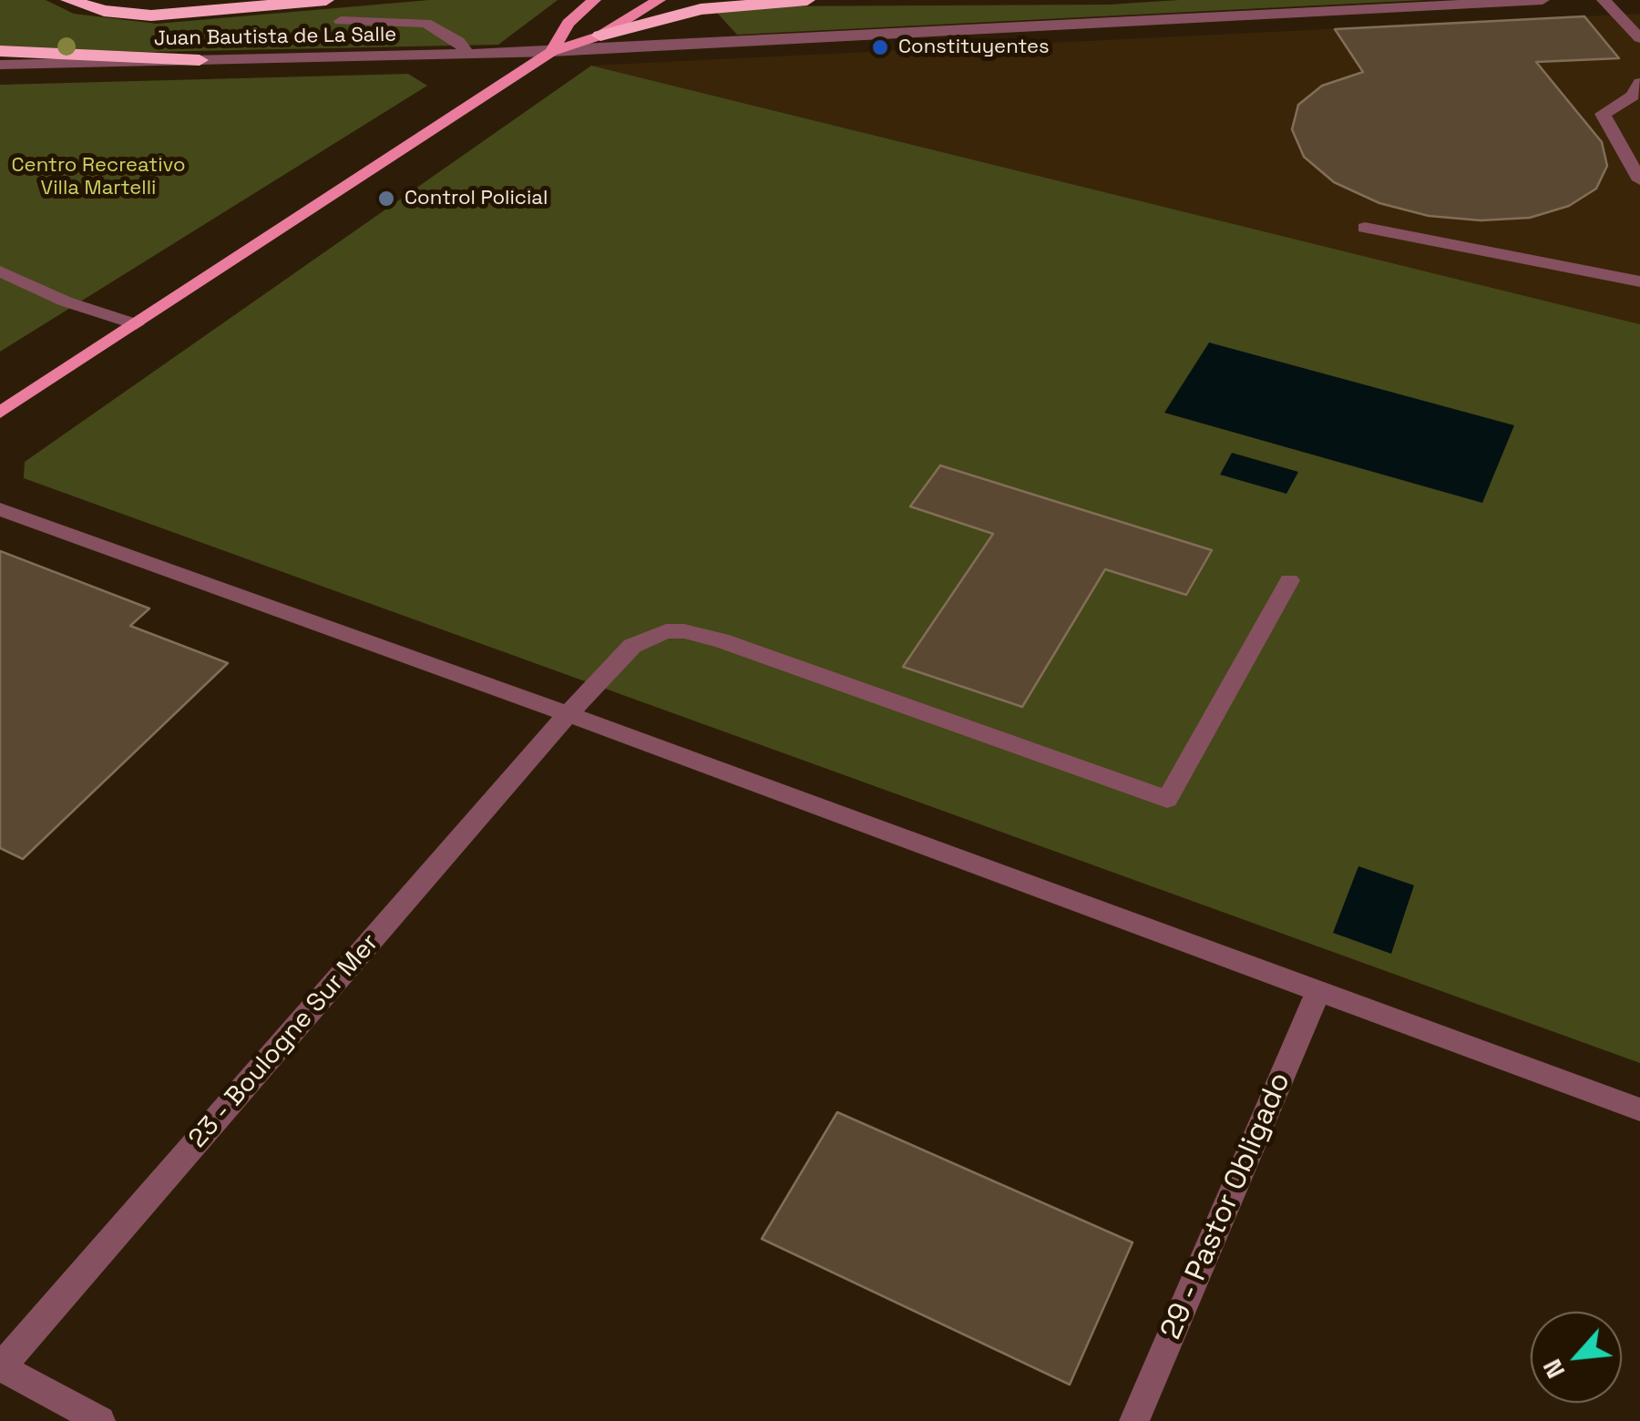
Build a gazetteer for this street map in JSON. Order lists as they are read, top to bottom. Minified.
{"streets":{"street":["Juan Bautista de La Salle","23 - Boulogne Sur Mer","29 - Pastor Obligado"]},"parks":["Centro Recreativo Villa Martelli"],"places":["Constituyentes","Control Policial"],"north":"bottom left"}
